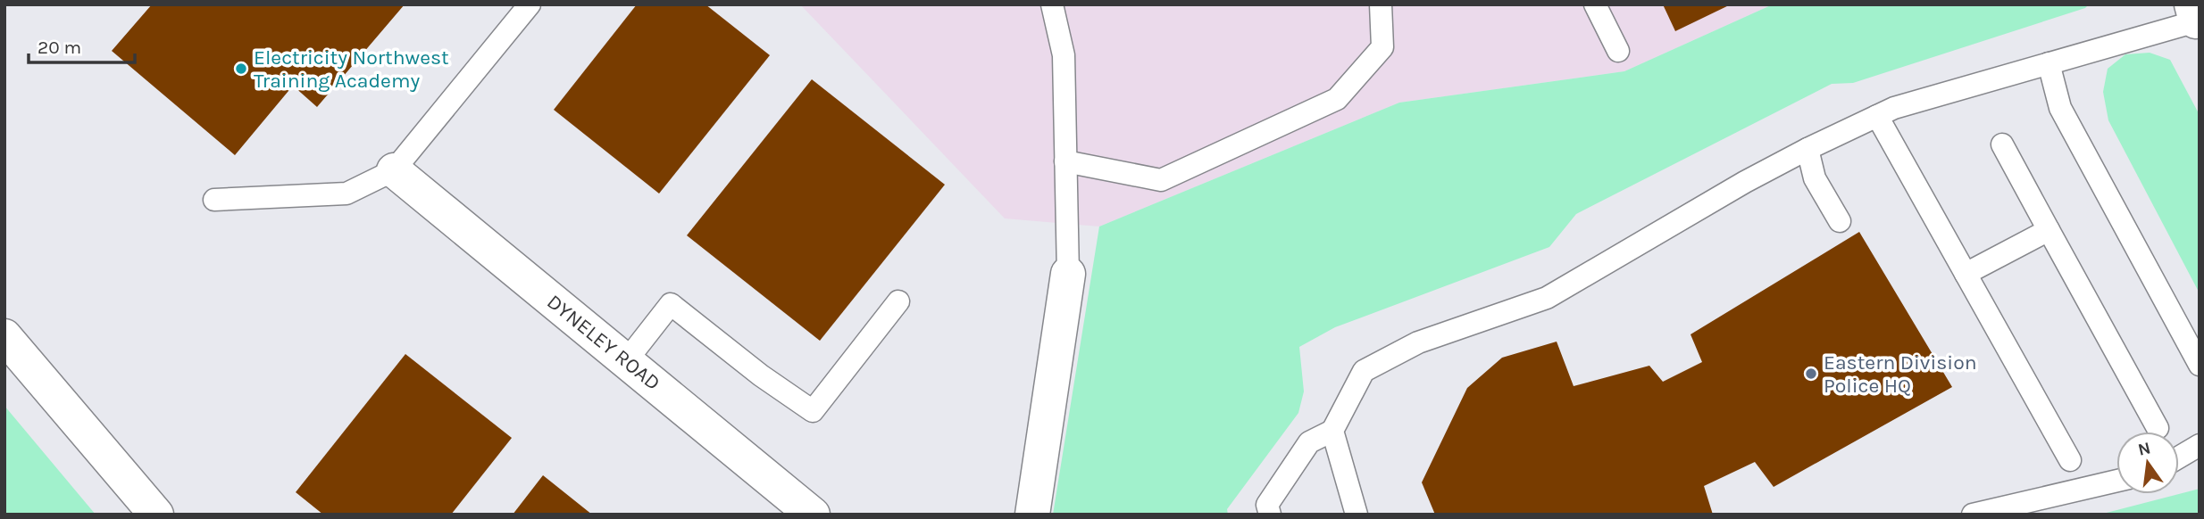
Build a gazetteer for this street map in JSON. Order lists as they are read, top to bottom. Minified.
{"streets":{"street":["DYNELEY ROAD"]},"places":["Electricity Northwest Training Academy","Eastern Division Police HQ"],"scale_bar":"20 m","north":"top"}
